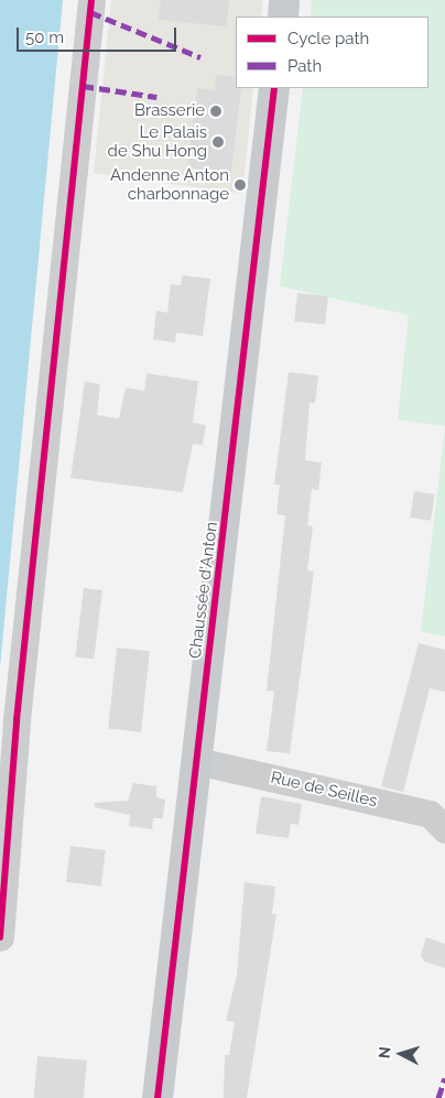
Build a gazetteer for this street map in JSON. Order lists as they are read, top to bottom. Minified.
{"streets":{"main road":["Chaussée d'Anton"],"street":["Rue de Seilles"]},"crossings":[["Chaussée d'Anton","Rue de Seilles"]],"places":["Brasserie","Le Palais de Shu Hong","Andenne Anton charbonnage"],"legend":["Cycle path","Path"],"scale_bar":"50 m","north":"left"}
